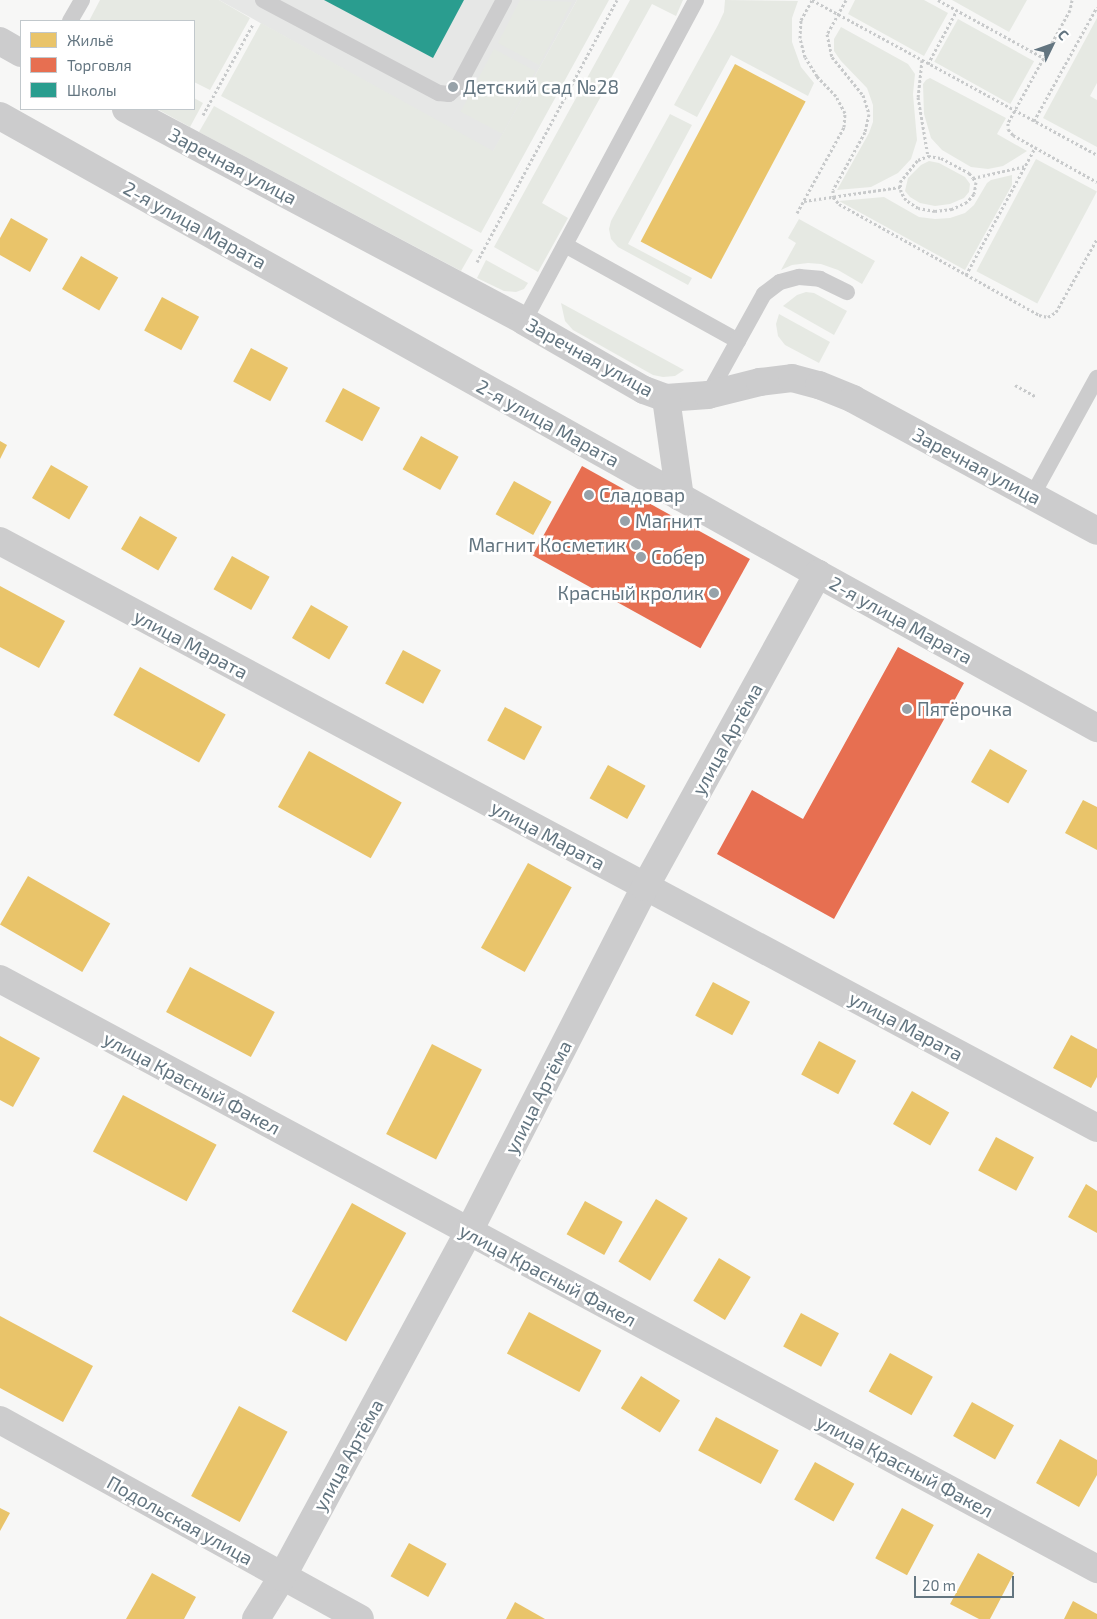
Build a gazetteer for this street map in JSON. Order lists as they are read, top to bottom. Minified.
{"streets":{"street":["Заречная улица","2-я улица Марата","улица Марата","улица Артёма","улица Красный Факел","Подольская улица"]},"crossings":[["2-я улица Марата","улица Артёма"],["улица Марата","улица Артёма"],["улица Артёма","улица Красный Факел"],["улица Артёма","Подольская улица"]],"places":["Детский сад №28","Сладовар","Магнит","Магнит Косметик","Собер","Красный кролик","Пятёрочка"],"legend":["Жильё","Торговля","Школы"],"scale_bar":"20 m","north":"top right"}
